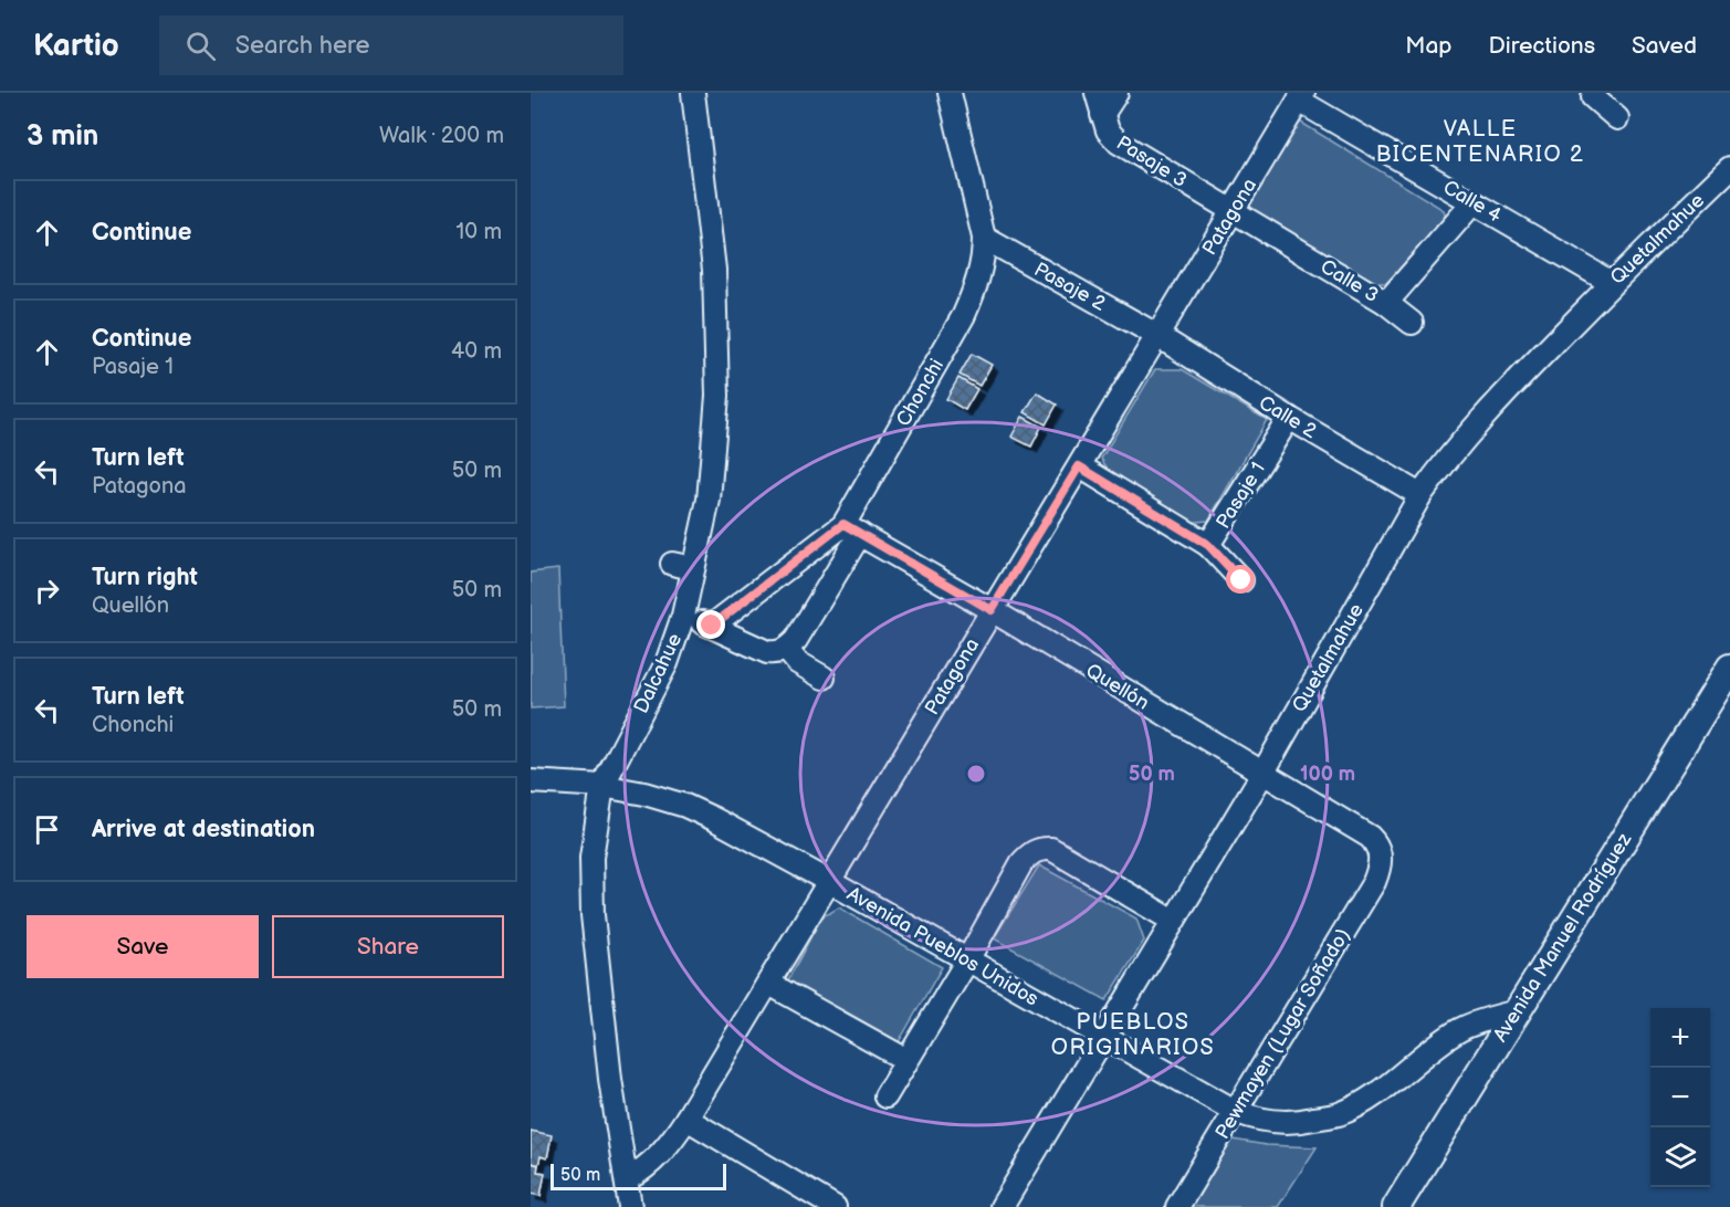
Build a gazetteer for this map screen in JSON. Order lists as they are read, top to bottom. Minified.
{"streets":{"street":["Pasaje 3","Calle 4","Patagona","Quetalmahue","Calle 3","Pasaje 2","Chonchi","Calle 2","Pasaje 1","Dalcahue","Quellón","Avenida Manuel Rodríguez","Avenida Pueblos Unidos","Pewmayen (Lugar Soñado)"]},"crossings":[["Pasaje 3","Patagona"],["Pasaje 3","Calle 3"],["Calle 4","Patagona"],["Calle 4","Quetalmahue"],["Calle 4","Calle 3"],["Patagona","Calle 3"],["Patagona","Pasaje 2"],["Patagona","Calle 2"],["Patagona","Pasaje 1"],["Patagona","Dalcahue"],["Patagona","Quellón"],["Patagona","Avenida Pueblos Unidos"],["Quetalmahue","Calle 2"],["Quetalmahue","Quellón"],["Quetalmahue","Avenida Pueblos Unidos"],["Pasaje 2","Chonchi"],["Pasaje 2","Calle 2"],["Chonchi","Quellón"],["Calle 2","Pasaje 1"],["Dalcahue","Avenida Pueblos Unidos"],["Quellón","Pewmayen (Lugar Soñado)"],["Avenida Manuel Rodríguez","Avenida Pueblos Unidos"],["Avenida Pueblos Unidos","Pewmayen (Lugar Soñado)"]],"districts":["VALLE BICENTENARIO 2","PUEBLOS ORIGINARIOS"],"scale_bar":"50 m","page":{"header":"Kartio","search":"Search here","nav":["Map","Directions","Saved"],"heading":["3 min","Walk · 200 m"],"list":[["Continue","10 m"],["Continue","Pasaje 1","40 m"],["Turn left","Patagona","50 m"],["Turn right","Quellón","50 m"],["Turn left","Chonchi","50 m"],"Arrive at destination"],"buttons":["Save","Share"],"map_buttons":["+","−"],"scale":"50 m"},"rings":["50 m","100 m"]}
